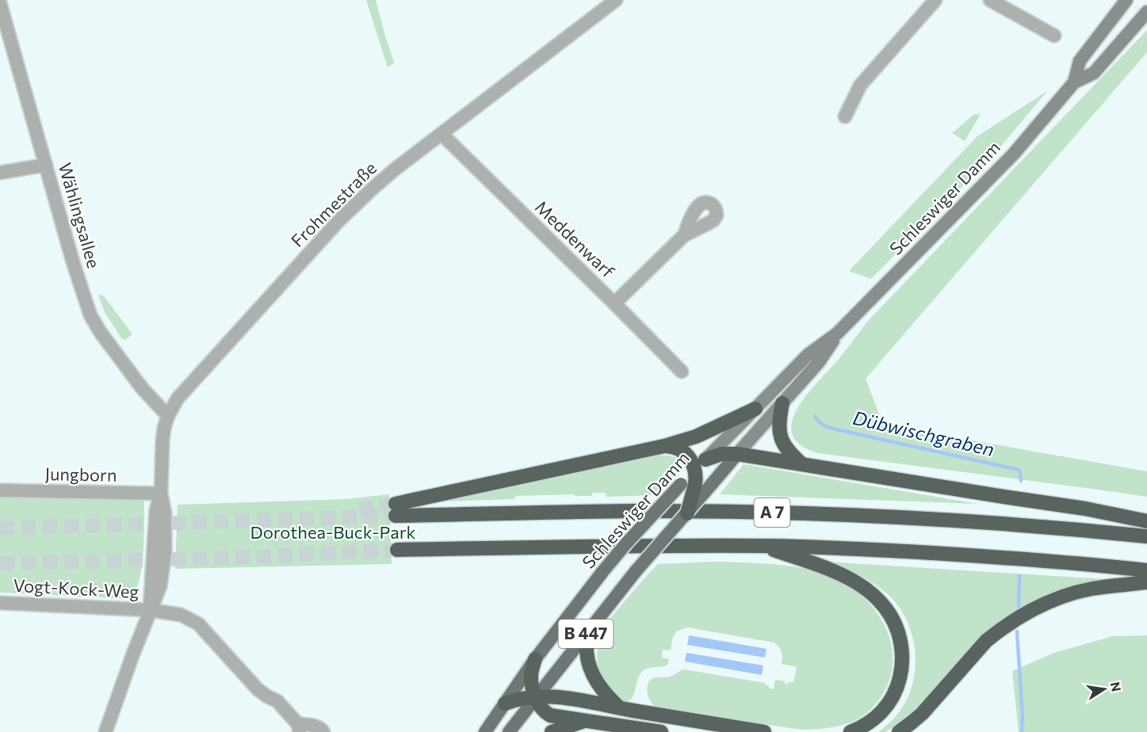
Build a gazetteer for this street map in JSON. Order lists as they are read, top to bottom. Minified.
{"streets":{"highway":["A 7"],"main road":["Schleswiger Damm","B 447"],"street":["Frohmestraße","Wählingsallee","Meddenwarf","Jungborn","Vogt-Kock-Weg"]},"crossings":[["Schleswiger Damm","A 7"],["Frohmestraße","Wählingsallee"],["Frohmestraße","Meddenwarf"],["Frohmestraße","Jungborn"],["Frohmestraße","Vogt-Kock-Weg"]],"water":["Dübwischgraben"],"parks":["Dorothea-Buck-Park"],"north":"right"}
